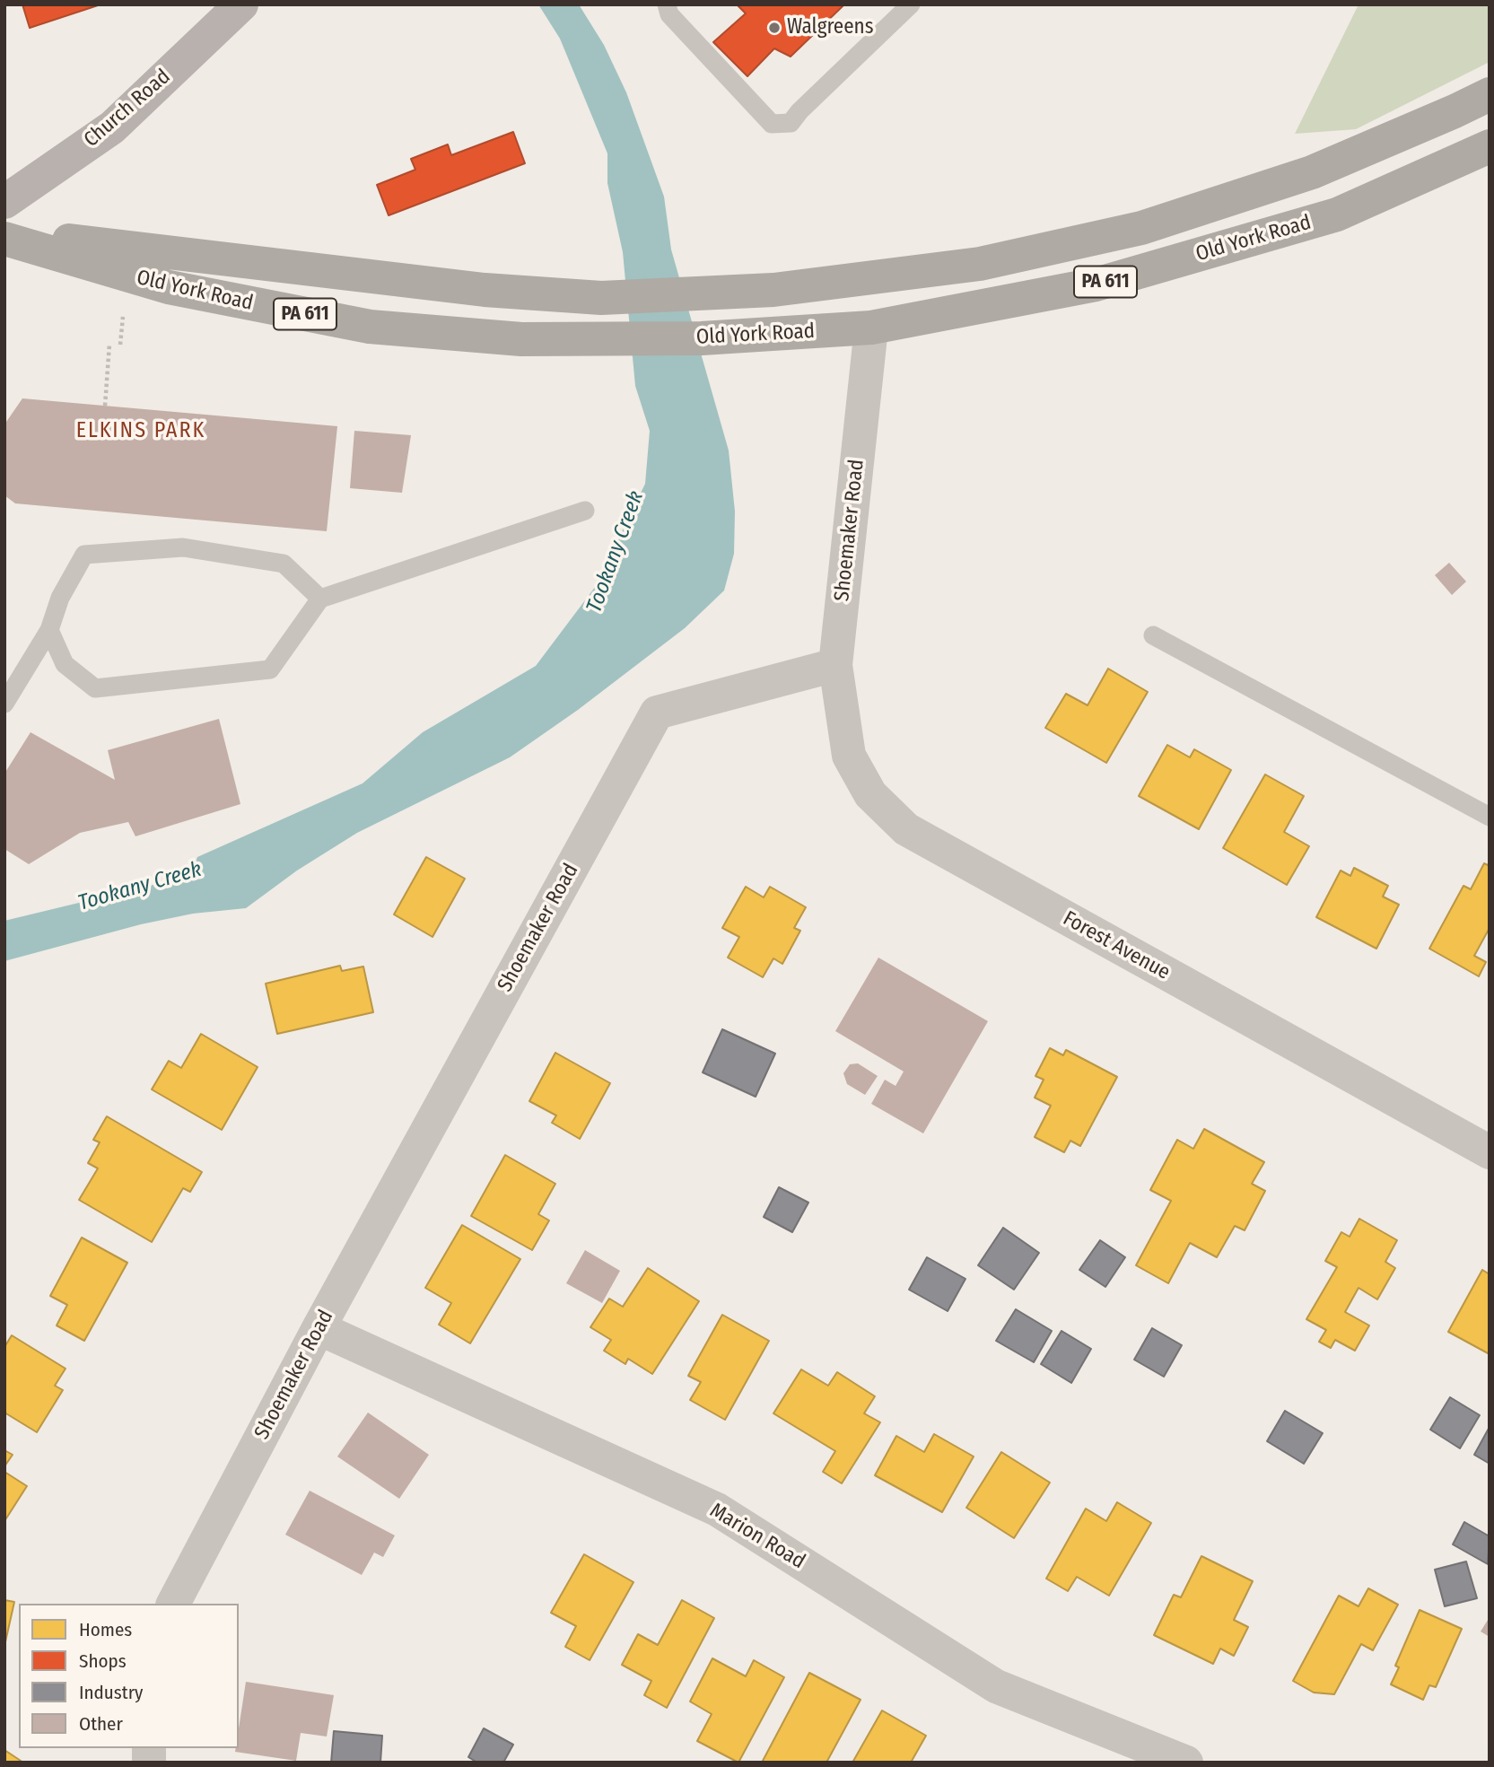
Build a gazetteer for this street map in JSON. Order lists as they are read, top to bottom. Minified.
{"streets":{"highway":["Old York Road","PA 611"],"main road":["Church Road"],"street":["Shoemaker Road","Forest Avenue","Marion Road"]},"crossings":[["Old York Road","Shoemaker Road"],["Shoemaker Road","Forest Avenue"],["Shoemaker Road","Marion Road"]],"districts":["ELKINS PARK"],"water":["Tookany Creek"],"places":["Walgreens"],"legend":["Homes","Shops","Industry","Other"]}
